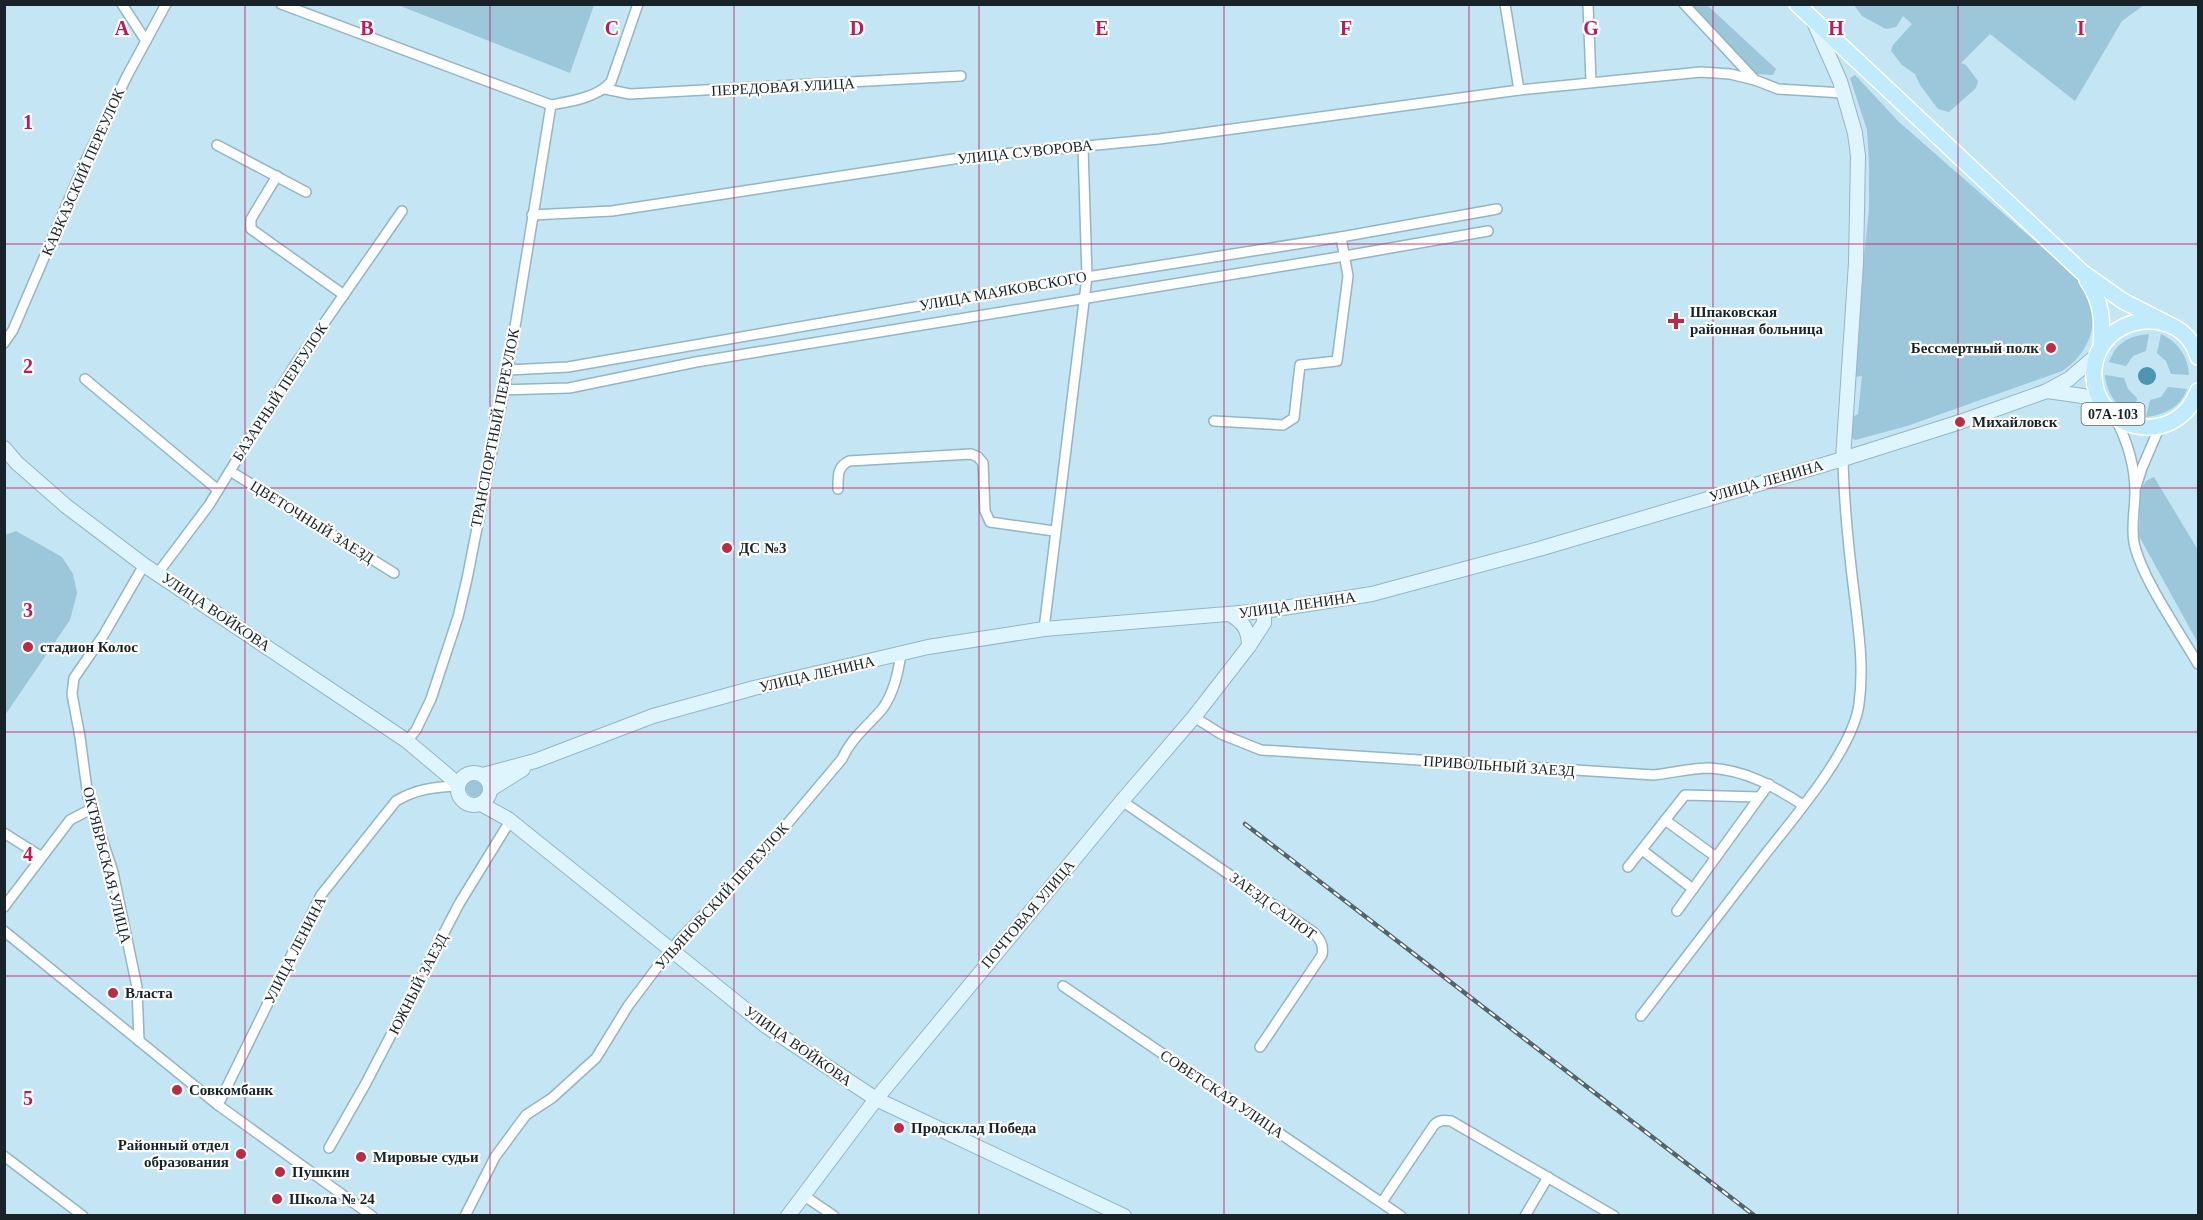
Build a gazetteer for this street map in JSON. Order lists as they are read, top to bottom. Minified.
{"streets":{"main road":["07А-103","УЛИЦА ЛЕНИНА","УЛИЦА ВОЙКОВА","ПОЧТОВАЯ УЛИЦА"],"street":["ПЕРЕДОВАЯ УЛИЦА","УЛИЦА СУВОРОВА","КАВКАЗСКИЙ ПЕРЕУЛОК","УЛИЦА МАЯКОВСКОГО","БАЗАРНЫЙ ПЕРЕУЛОК","ТРАНСПОРТНЫЙ ПЕРЕУЛОК","ЦВЕТОЧНЫЙ ЗАЕЗД","ПРИВОЛЬНЫЙ ЗАЕЗД","ОКТЯБРЬСКАЯ УЛИЦА","УЛЬЯНОВСКИЙ ПЕРЕУЛОК","ЗАЕЗД САЛЮТ","ЮЖНЫЙ ЗАЕЗД","СОВЕТСКАЯ УЛИЦА"]},"crossings":[["УЛИЦА СУВОРОВА","ТРАНСПОРТНЫЙ ПЕРЕУЛОК"],["УЛИЦА МАЯКОВСКОГО","ТРАНСПОРТНЫЙ ПЕРЕУЛОК"],["БАЗАРНЫЙ ПЕРЕУЛОК","ЦВЕТОЧНЫЙ ЗАЕЗД"],["БАЗАРНЫЙ ПЕРЕУЛОК","УЛИЦА ВОЙКОВА"],["ТРАНСПОРТНЫЙ ПЕРЕУЛОК","УЛИЦА ВОЙКОВА"],["УЛИЦА ЛЕНИНА","УЛИЦА ВОЙКОВА"],["УЛИЦА ЛЕНИНА","УЛЬЯНОВСКИЙ ПЕРЕУЛОК"],["УЛИЦА ЛЕНИНА","ПОЧТОВАЯ УЛИЦА"],["УЛИЦА ВОЙКОВА","ОКТЯБРЬСКАЯ УЛИЦА"],["УЛИЦА ВОЙКОВА","УЛЬЯНОВСКИЙ ПЕРЕУЛОК"],["УЛИЦА ВОЙКОВА","ПОЧТОВАЯ УЛИЦА"],["УЛИЦА ВОЙКОВА","ЮЖНЫЙ ЗАЕЗД"],["ПРИВОЛЬНЫЙ ЗАЕЗД","ПОЧТОВАЯ УЛИЦА"],["ЗАЕЗД САЛЮТ","ПОЧТОВАЯ УЛИЦА"]],"places":{"health":["Шпаковская районная больница"],"other":["Бессмертный полк","Михайловск","ДС №3","стадион Колос","Власта","Совкомбанк","Продсклад Победа","Районный отдел образования","Мировые судьи","Пушкин","Школа № 24"]},"grid":{"columns":["A","B","C","D","E","F","G","H","I"],"rows":["1","2","3","4","5"]}}
